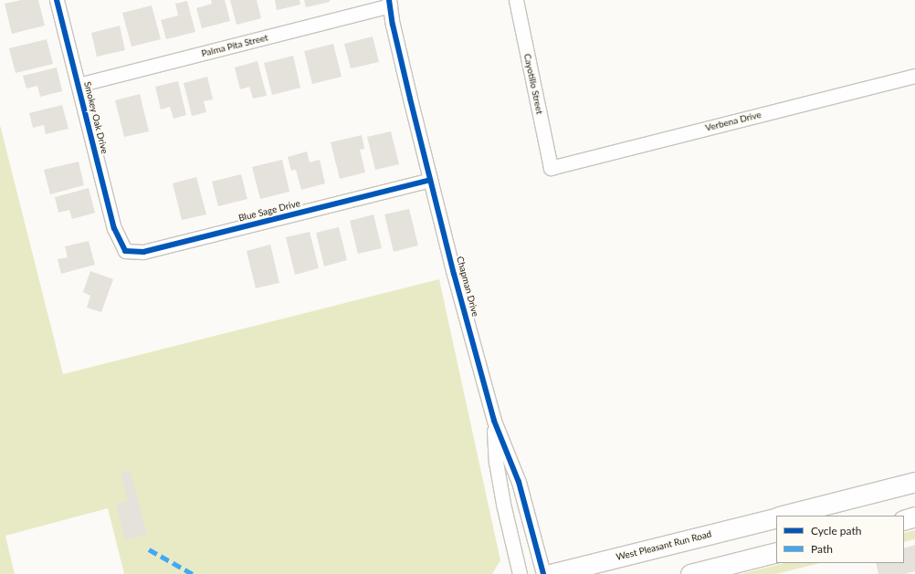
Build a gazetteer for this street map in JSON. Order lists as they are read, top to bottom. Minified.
{"streets":{"main road":["West Pleasant Run Road"],"street":["Palma Pita Street","Cayotillo Street","Smokey Oak Drive","Verbena Drive","Blue Sage Drive","Chapman Drive"]},"crossings":[["Palma Pita Street","Smokey Oak Drive"],["Palma Pita Street","Chapman Drive"],["Cayotillo Street","Verbena Drive"],["Smokey Oak Drive","Blue Sage Drive"],["Blue Sage Drive","Chapman Drive"]],"legend":["Cycle path","Path"]}
